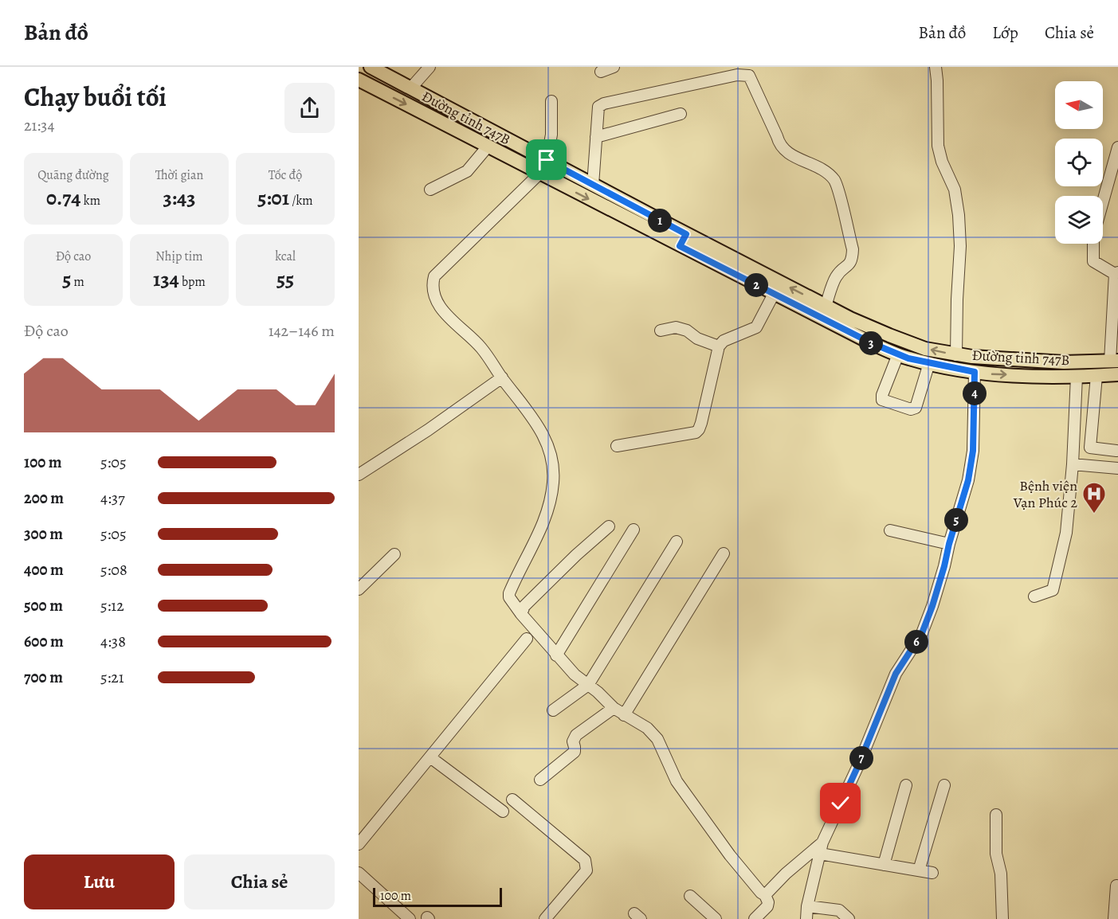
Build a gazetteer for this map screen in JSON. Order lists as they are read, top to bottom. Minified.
{"streets":{"main road":["Đường tỉnh 747B"]},"places":{"hospital":["Bệnh viện Vạn Phúc 2"]},"scale_bar":"100 m","north":"left","page":{"header":"Bản đồ","nav":["Bản đồ","Lớp","Chia sẻ"],"heading":["Chạy buổi tối","21:34"],"stats":[["Quãng đường","0.74 km"],["Thời gian","3:43"],["Tốc độ","5:01 /km"],["Độ cao","5 m"],["Nhịp tim","134 bpm"],["kcal","55"]],"pins":["1","2","3","4","5","6","7"],"chart":["Độ cao","142–146 m"],"list":[{"name":"100 m","note":"5:05"},{"name":"200 m","note":"4:37"},{"name":"300 m","note":"5:05"},{"name":"400 m","note":"5:08"},{"name":"500 m","note":"5:12"},{"name":"600 m","note":"4:38"},{"name":"700 m","note":"5:21"}],"buttons":["Lưu","Chia sẻ"],"scale":"100 m"}}
